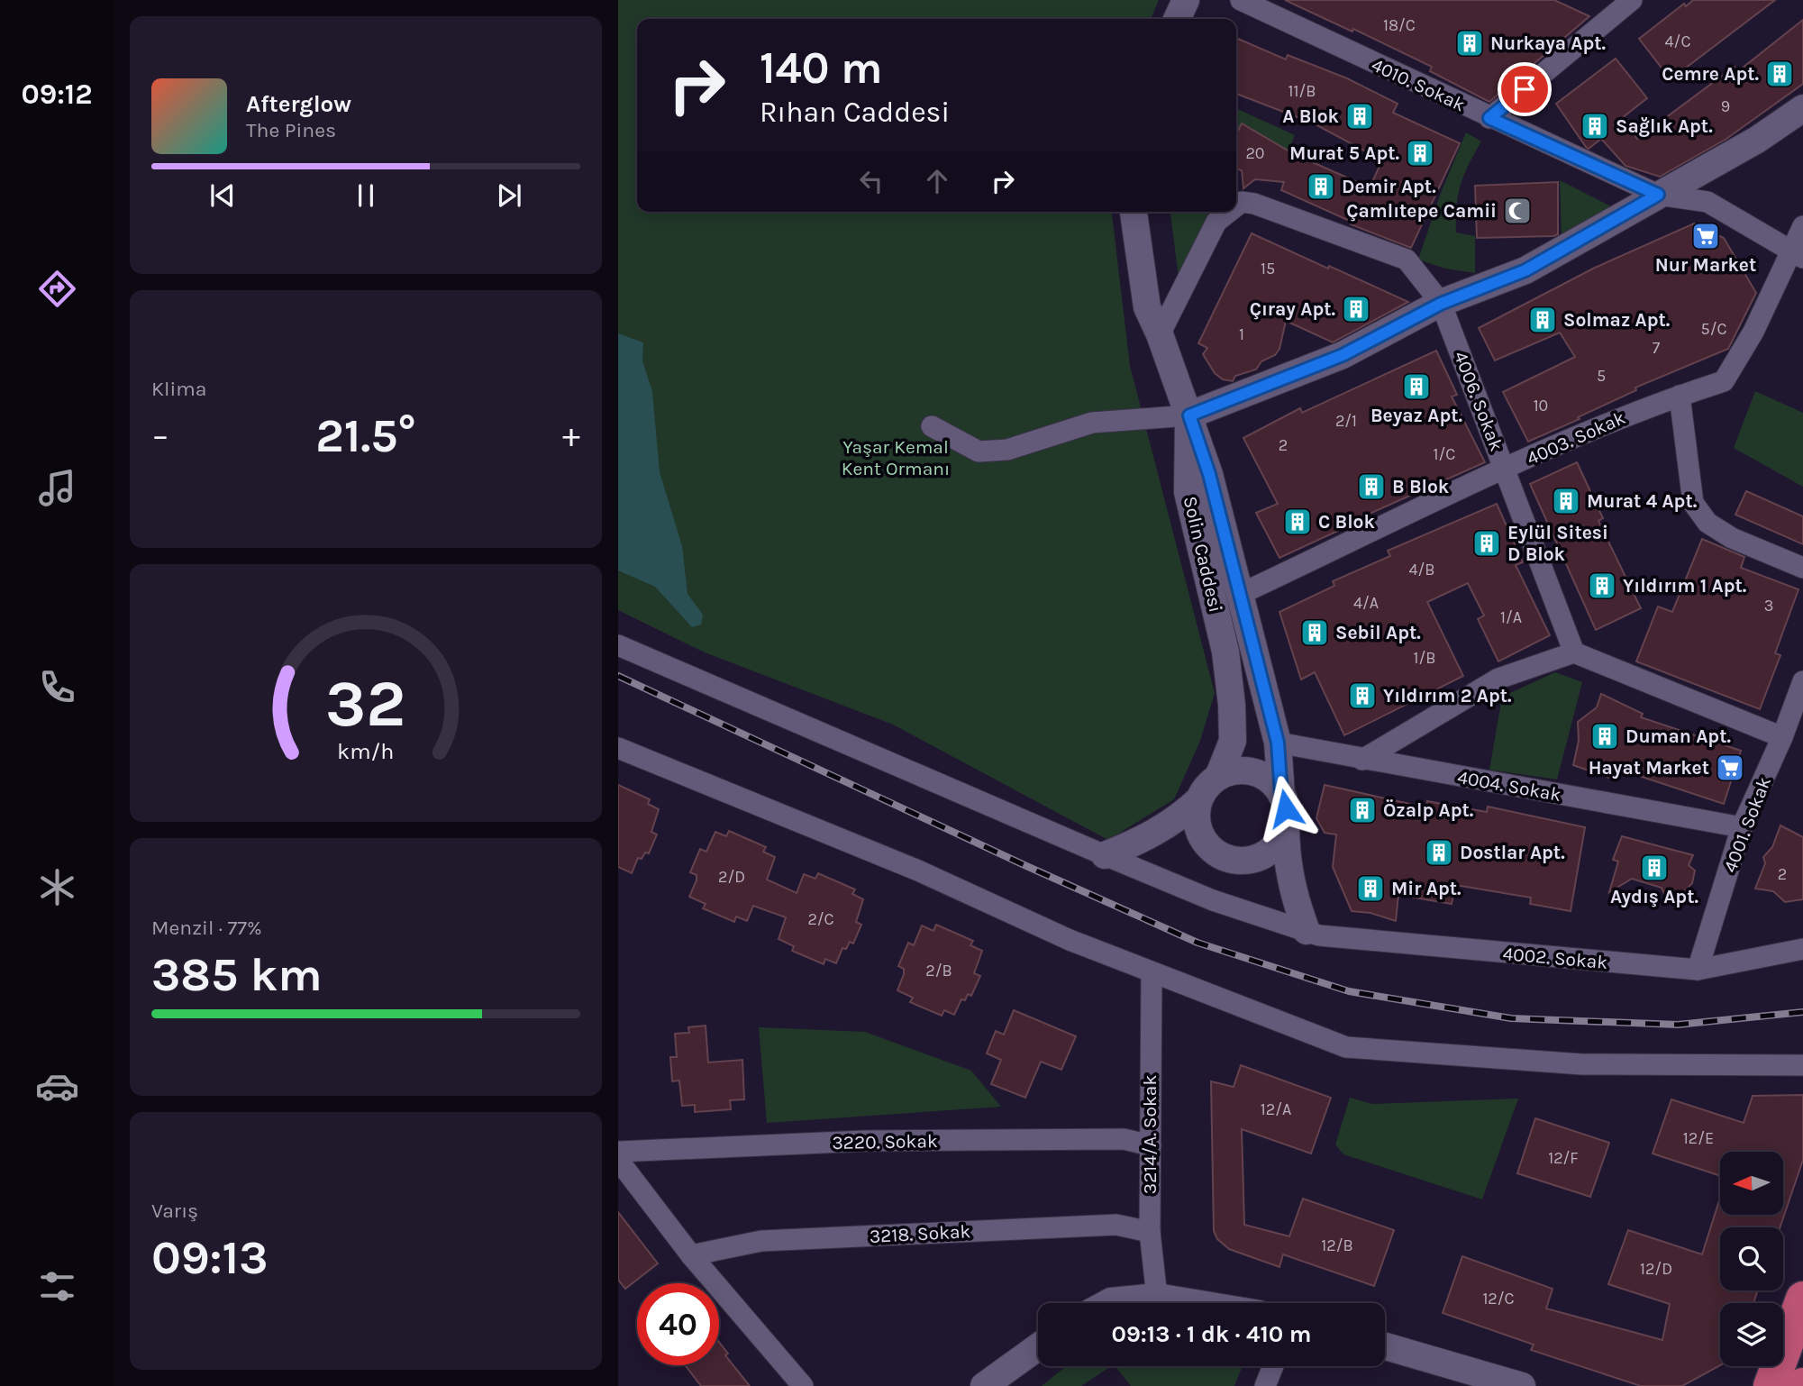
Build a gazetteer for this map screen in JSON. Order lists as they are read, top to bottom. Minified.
{"streets":{"street":["4010. Sokak","4006. Sokak","4003. Sokak","Solin Caddesi","4004. Sokak","4001. Sokak","4002. Sokak","3214/A. Sokak","3220. Sokak","3218. Sokak"]},"crossings":[["4010. Sokak","4003. Sokak"],["4006. Sokak","4003. Sokak"],["4003. Sokak","Solin Caddesi"],["Solin Caddesi","4004. Sokak"],["4004. Sokak","4001. Sokak"],["4001. Sokak","4002. Sokak"],["3214/A. Sokak","3220. Sokak"],["3214/A. Sokak","3218. Sokak"]],"parks":["Yaşar Kemal Kent Ormanı"],"places":{"building":["Nurkaya Apt.","Cemre Apt.","A Blok","Sağlık Apt.","Murat 5 Apt.","Demir Apt.","Çıray Apt.","Solmaz Apt.","Beyaz Apt.","B Blok","Murat 4 Apt.","C Blok","Eylül Sitesi D Blok","Yıldırım 1 Apt.","Sebil Apt.","Yıldırım 2 Apt.","Duman Apt.","Özalp Apt.","Dostlar Apt.","Aydış Apt.","Mir Apt."],"mosque":["Çamlıtepe Camii"],"supermarket":["Nur Market","Hayat Market"]},"house_numbers":["18/C","4/C","11/B","9","20","15","5/C","1","7","5","10","2/1","2","1/C","4/B","4/A","3","1/A","1/B","2","2/D","2/C","2/B","12/A","12/E","12/F","12/B","12/D","12/C"],"north":"left","page":{"tabs":"09:12","turn":["140 m","Rıhan Caddesi"],"song":["Afterglow","The Pines"],"tile":["Klima",["Menzil · 77%","385 km"],["Varış","09:13"]],"heat":["−","21.5°","+"],"limit":"40","trip":"09:13 · 1 dk · 410 m","gauge":["32","km/h"]}}
